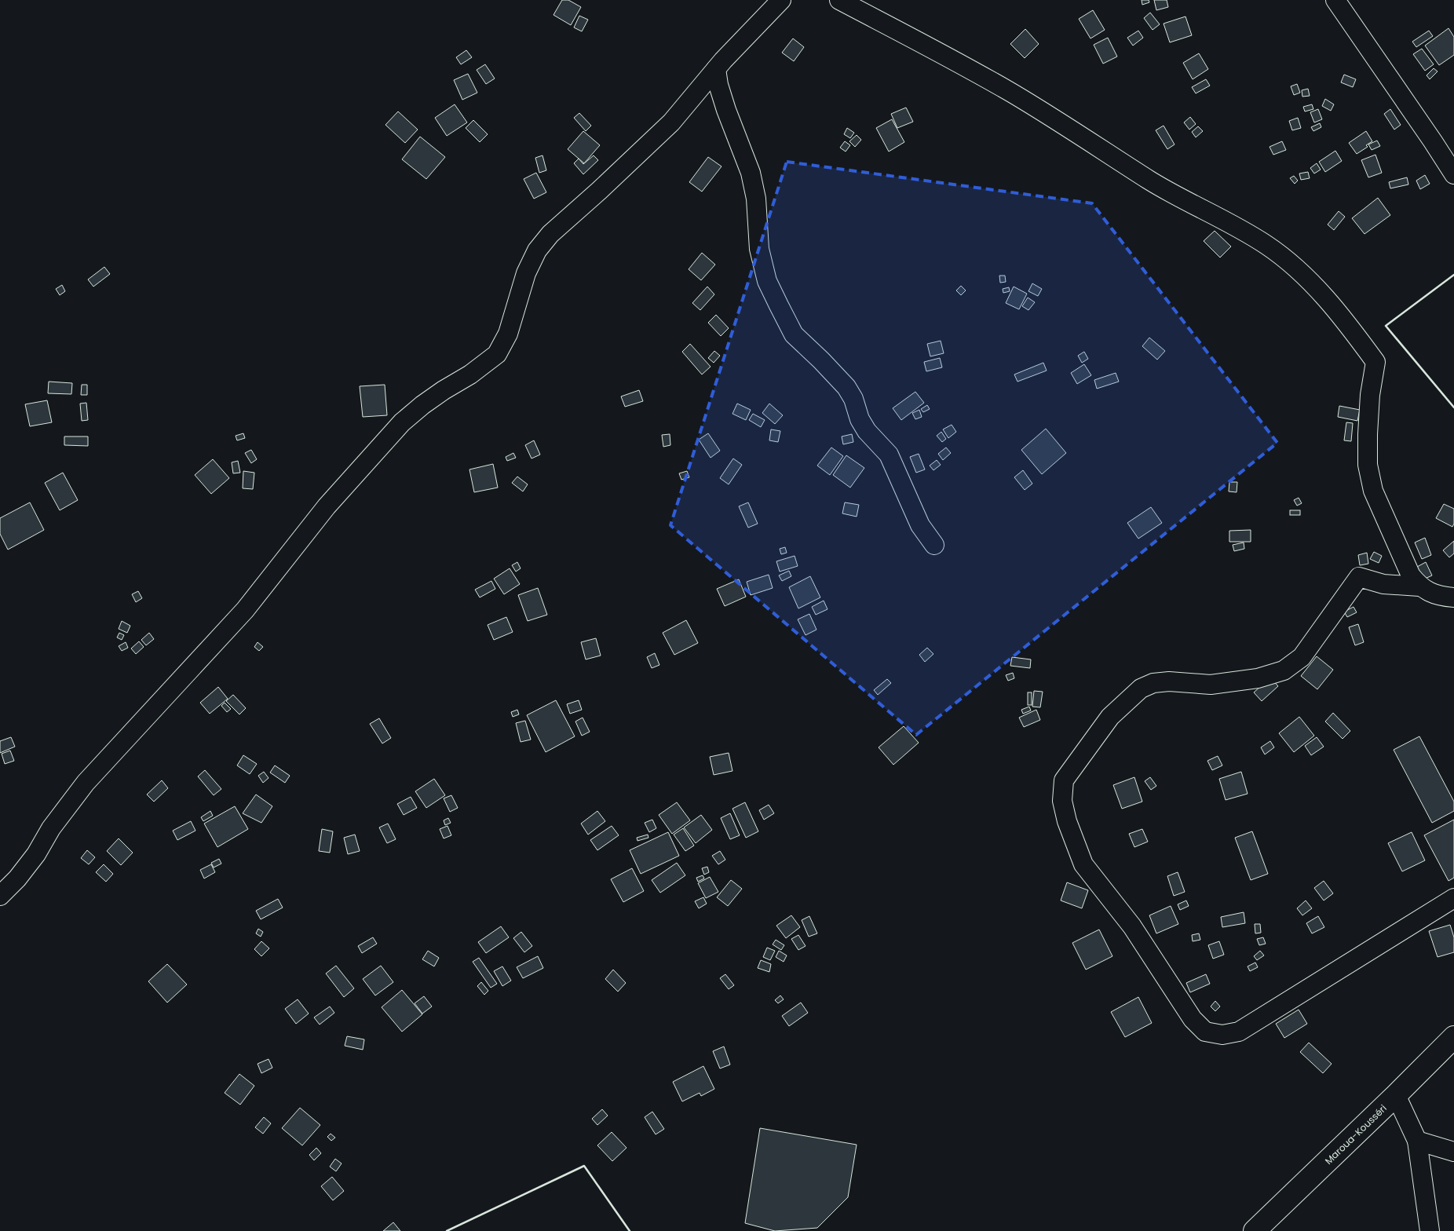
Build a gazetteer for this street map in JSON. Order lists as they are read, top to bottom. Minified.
{"streets":{"highway":["Maroua-Kousséri"]}}
